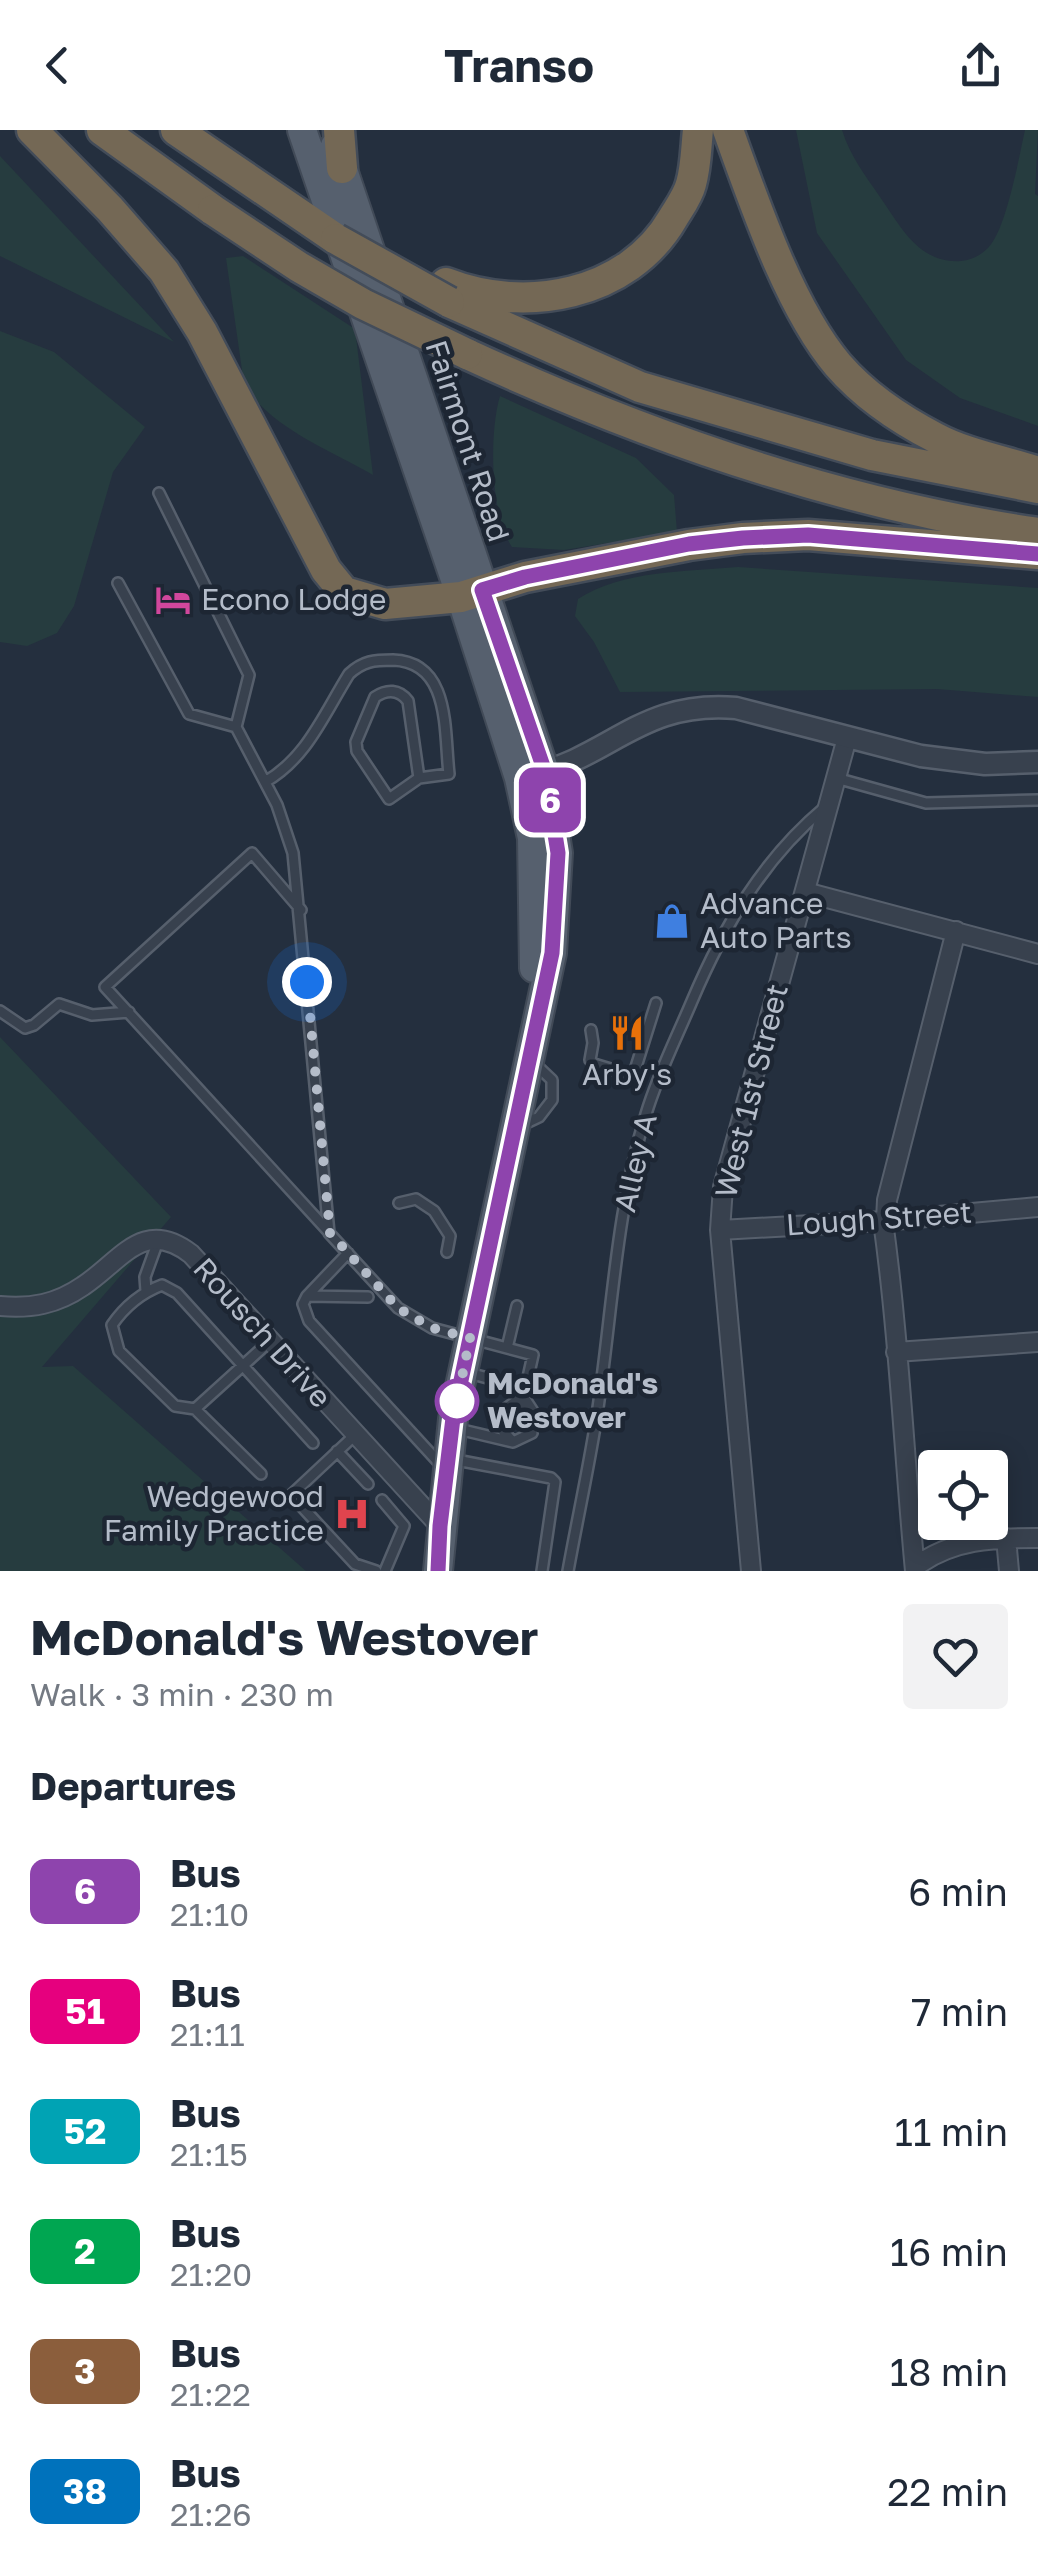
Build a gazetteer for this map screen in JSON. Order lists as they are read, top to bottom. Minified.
{"streets":{"main road":["Fairmont Road"],"street":["West 1st Street","Lough Street","Rousch Drive"],"lane":["Alley A"]},"crossings":[["Fairmont Road","Rousch Drive"],["West 1st Street","Alley A"],["West 1st Street","Lough Street"]],"places":{"hotel":["Econo Lodge"],"shop":["Advance Auto Parts"],"restaurant":["Arby's"],"other":["McDonald's Westover"],"hospital":["Wedgewood Family Practice"]},"lines":["bus line 6"],"page":{"header":"Transo","on_map":"6","heading":[["McDonald's Westover","Walk · 3 min · 230 m"],"Departures"],"list":[{"mark":"6","name":"Bus","note":"21:10","value":"6 min"},{"mark":"51","name":"Bus","note":"21:11","value":"7 min"},{"mark":"52","name":"Bus","note":"21:15","value":"11 min"},{"mark":"2","name":"Bus","note":"21:20","value":"16 min"},{"mark":"3","name":"Bus","note":"21:22","value":"18 min"},{"mark":"38","name":"Bus","note":"21:26","value":"22 min"}]}}
